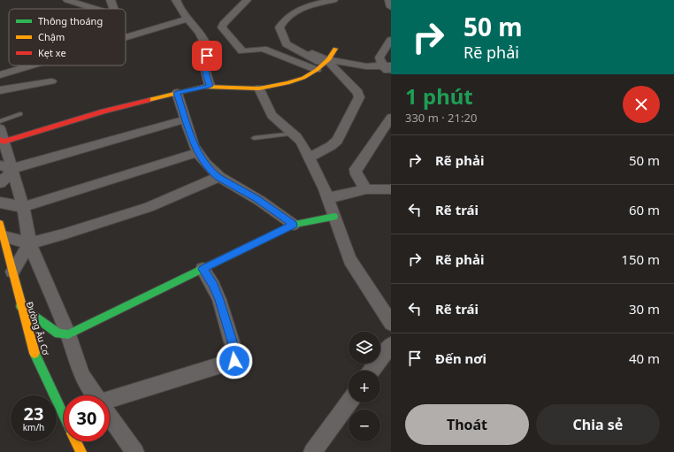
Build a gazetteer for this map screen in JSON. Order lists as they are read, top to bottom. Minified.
{"streets":{"street":["Đường Âu Cơ"]},"legend":["Thông thoáng","Chậm","Kẹt xe"],"page":{"turn":["50 m","Rẽ phải"],"heading":["1 phút","330 m · 21:20"],"list":[{"name":"Rẽ phải","value":"50 m"},{"name":"Rẽ trái","value":"60 m"},{"name":"Rẽ phải","value":"150 m"},{"name":"Rẽ trái","value":"30 m"},{"name":"Đến nơi","value":"40 m"}],"map_buttons":["+","−"],"speed":"23 km/h","limit":"30","buttons":["Thoát","Chia sẻ"]}}
